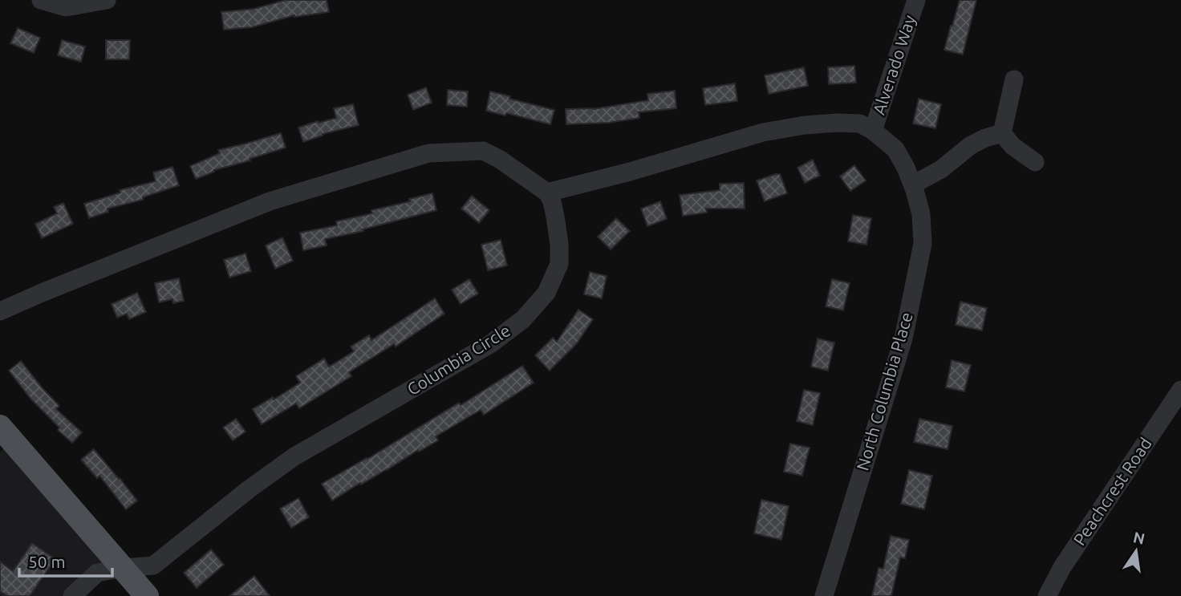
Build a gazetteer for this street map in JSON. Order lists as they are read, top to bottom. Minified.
{"streets":{"street":["Alverado Way","Columbia Circle","North Columbia Place","Peachcrest Road"]},"crossings":[["Alverado Way","North Columbia Place"],["Columbia Circle","North Columbia Place"]],"scale_bar":"50 m","north":"top"}
